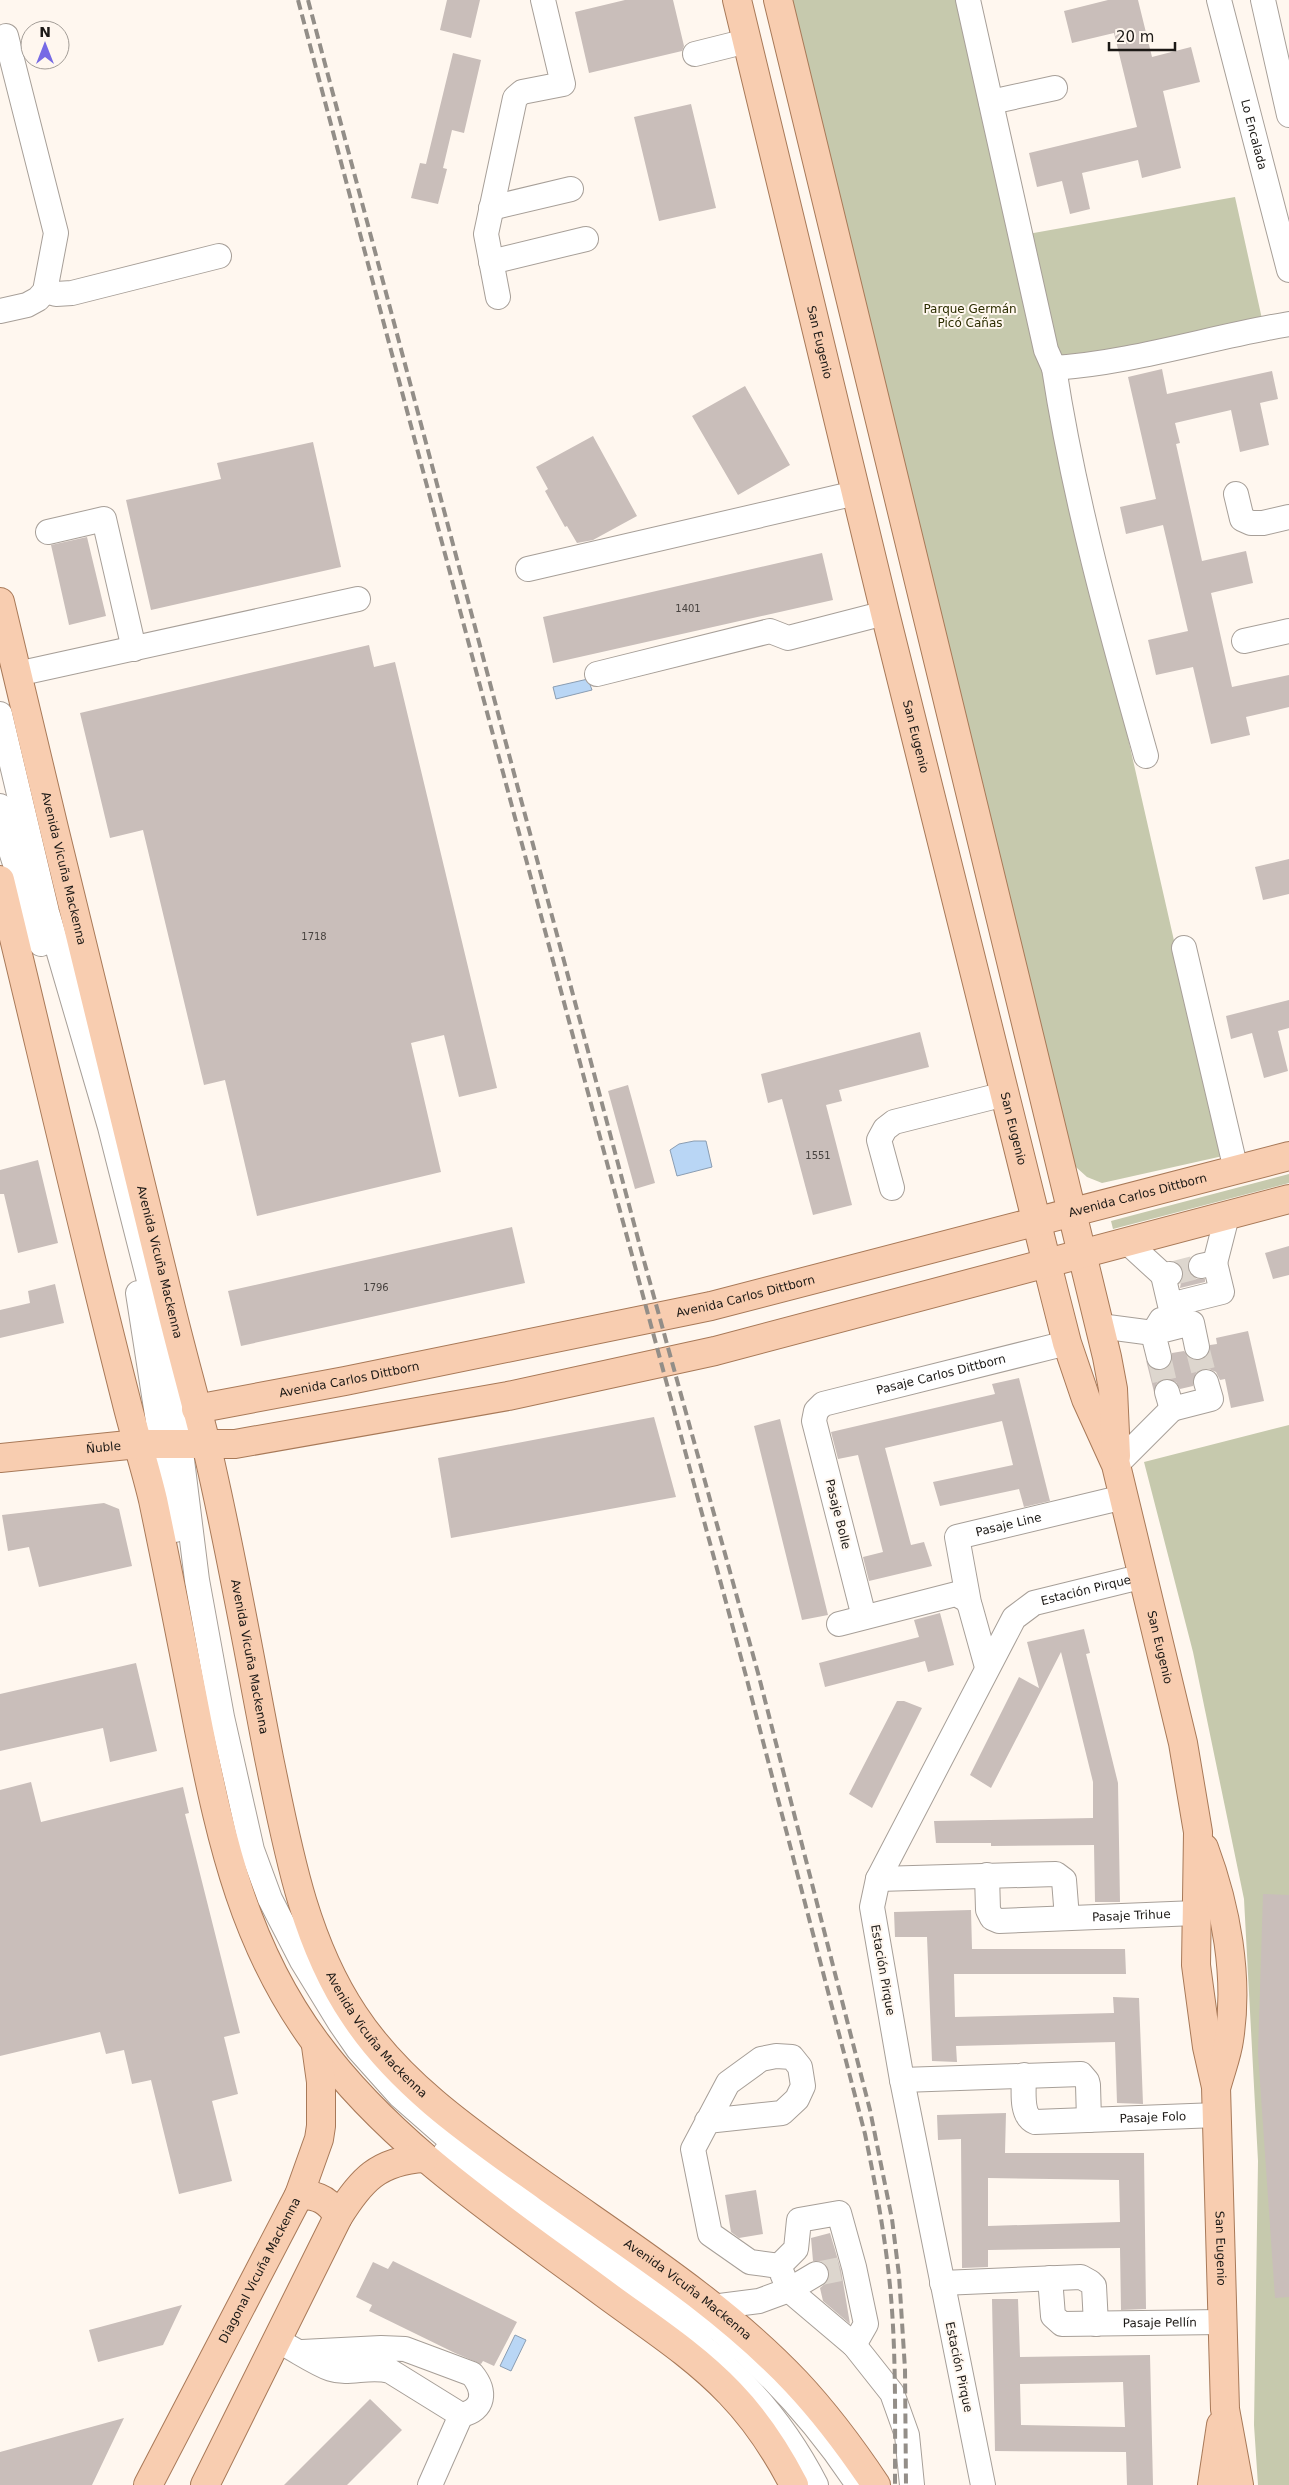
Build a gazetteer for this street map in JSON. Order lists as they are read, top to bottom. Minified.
{"streets":{"main road":["San Eugenio","Avenida Vicuña Mackenna","Avenida Carlos Dittborn","Ñuble","Diagonal Vicuña Mackenna"],"street":["Lo Encalada","Pasaje Carlos Dittborn","Pasaje Bolle","Pasaje Line","Estación Pirque","Pasaje Trihue","Pasaje Folo","Pasaje Pellín"]},"crossings":[["San Eugenio","Avenida Carlos Dittborn"],["San Eugenio","Pasaje Carlos Dittborn"],["San Eugenio","Pasaje Line"],["San Eugenio","Estación Pirque"],["San Eugenio","Pasaje Trihue"],["San Eugenio","Pasaje Folo"],["San Eugenio","Pasaje Pellín"],["Avenida Vicuña Mackenna","Avenida Carlos Dittborn"],["Avenida Vicuña Mackenna","Ñuble"],["Avenida Vicuña Mackenna","Diagonal Vicuña Mackenna"],["Pasaje Carlos Dittborn","Pasaje Bolle"],["Pasaje Line","Estación Pirque"]],"parks":["Parque Germán Picó Cañas"],"house_numbers":["1401","1718","1551","1796"],"scale_bar":"20 m","north":"top"}
